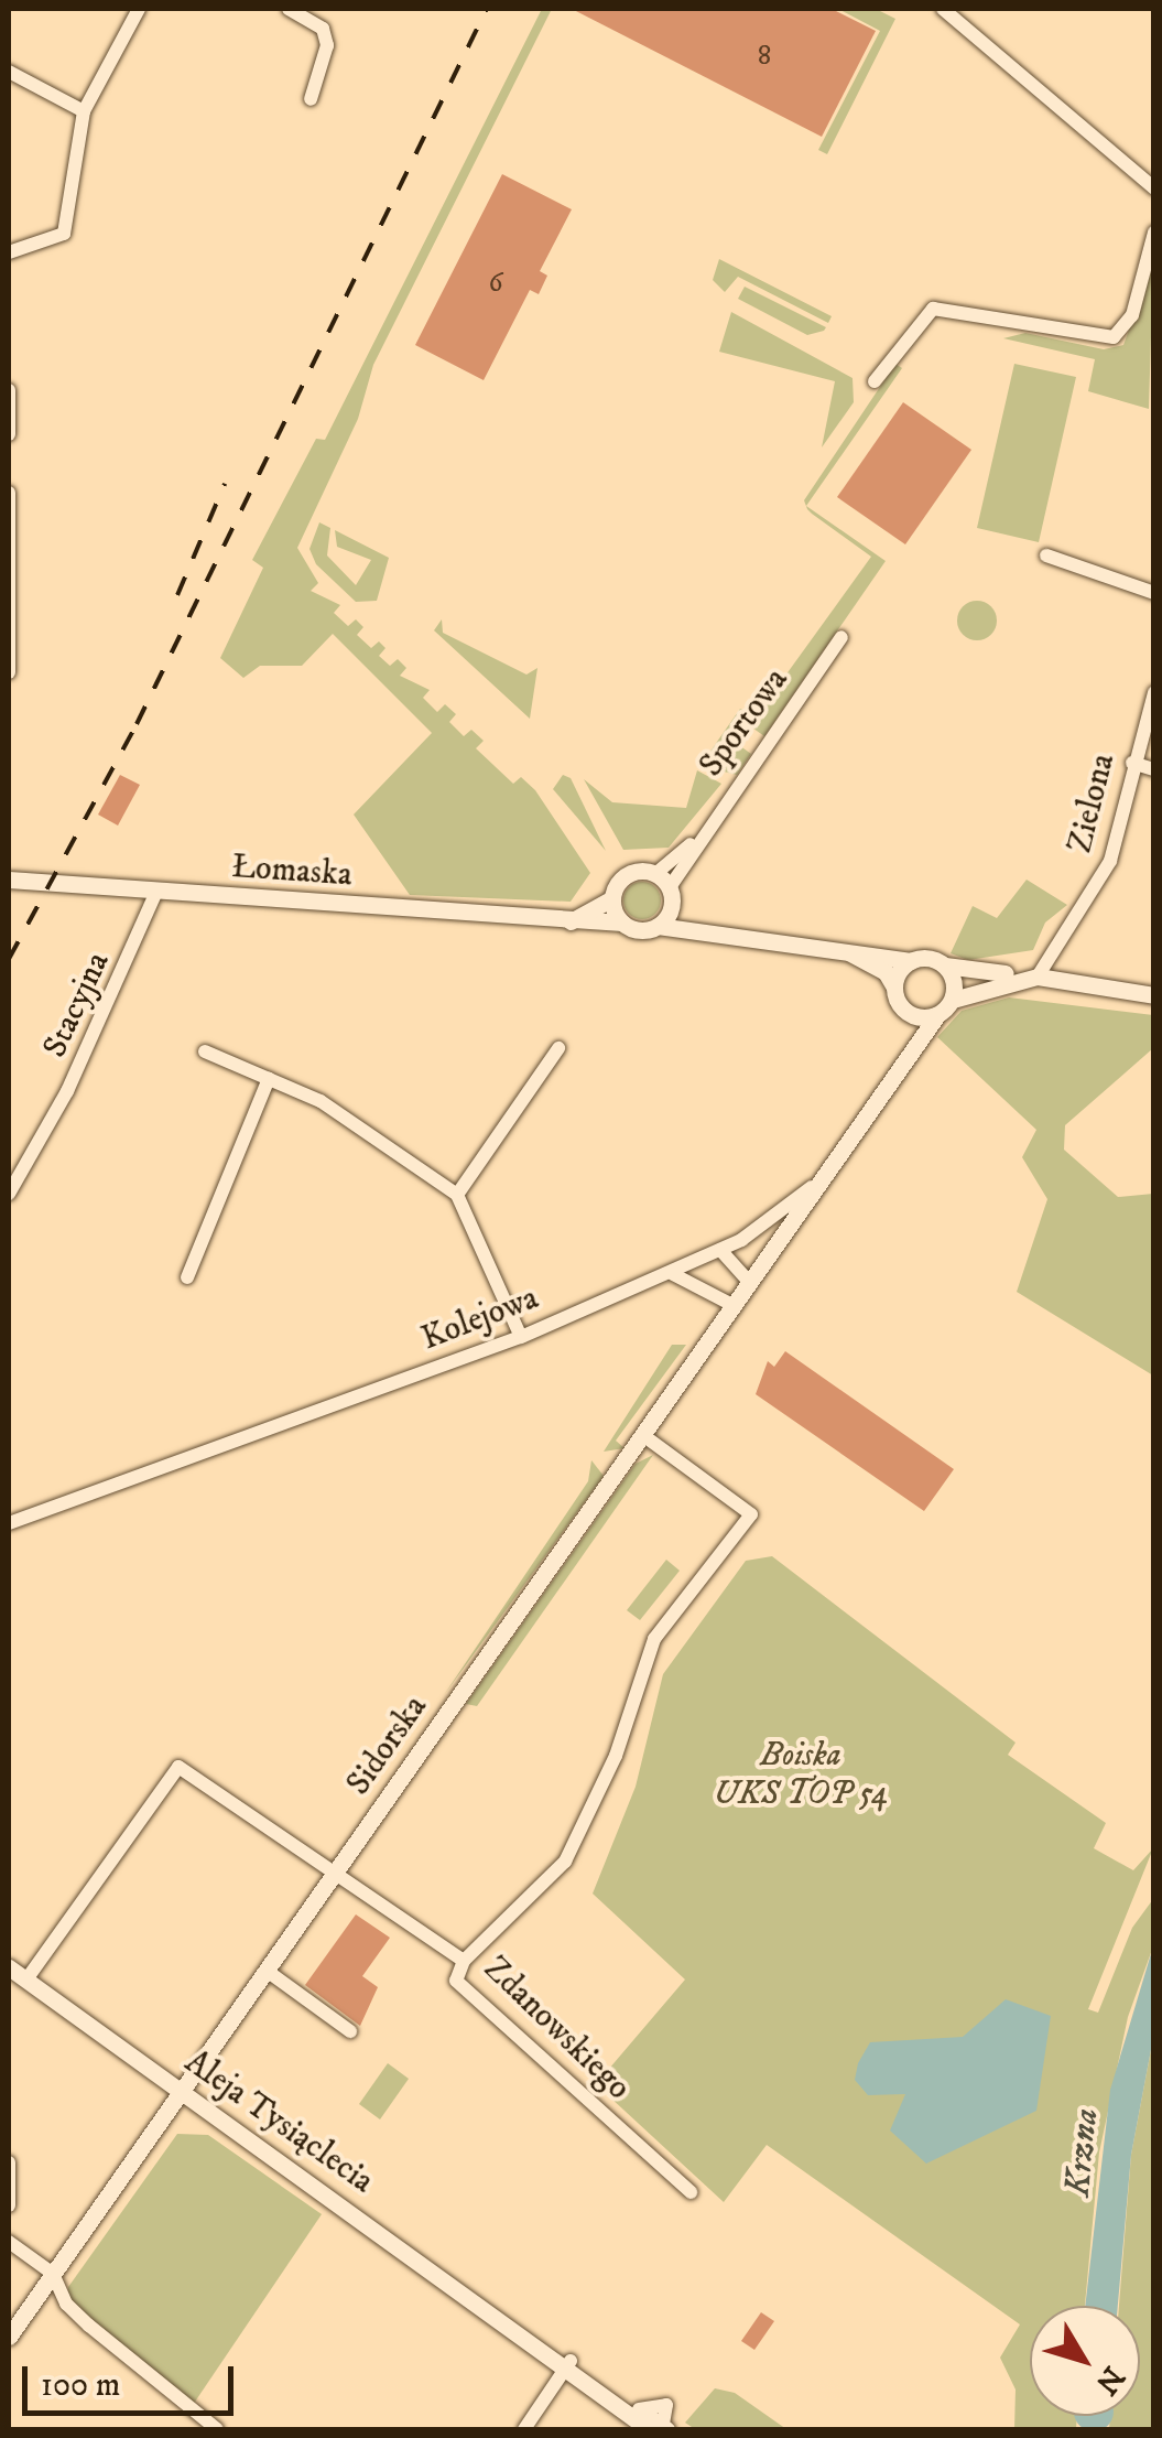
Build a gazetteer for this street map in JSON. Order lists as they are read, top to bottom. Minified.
{"streets":{"street":["Sportowa","Zielona","Łomaska","Stacyjna","Kolejowa","Sidorska","Zdanowskiego","Aleja Tysiąclecia"]},"crossings":[["Sportowa","Łomaska"],["Łomaska","Stacyjna"],["Kolejowa","Sidorska"],["Sidorska","Zdanowskiego"],["Sidorska","Aleja Tysiąclecia"],["Zdanowskiego","Aleja Tysiąclecia"]],"water":["Krzna"],"parks":["Boiska UKS TOP 54"],"house_numbers":["8","6"],"scale_bar":"100 m","north":"bottom right"}
